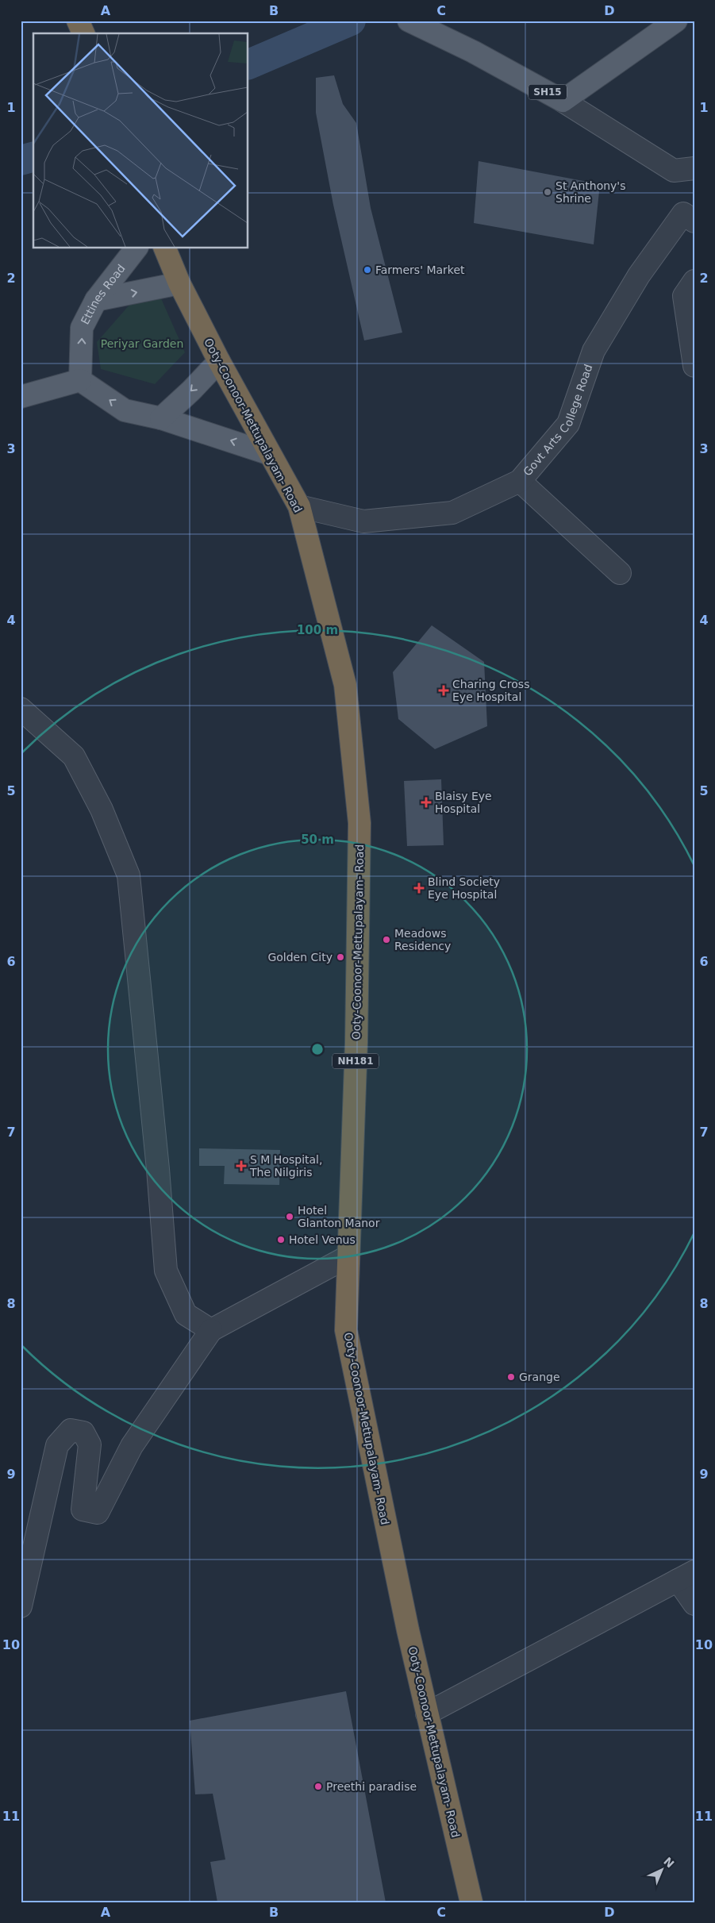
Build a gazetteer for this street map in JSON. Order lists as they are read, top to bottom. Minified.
{"streets":{"highway":["Ooty-Coonoor-Mettupalayam- Road","NH181"],"main road":["SH15","Ettines Road"],"street":["Govt Arts College Road"]},"crossings":[["Ettines Road","Ooty-Coonoor-Mettupalayam- Road"],["Govt Arts College Road","Ooty-Coonoor-Mettupalayam- Road"]],"one_way":["Ettines Road"],"parks":["Periyar Garden"],"places":{"other":["St Anthony's Shrine","Farmers' Market","Meadows Residency","Golden City","Hotel Glanton Manor","Hotel Venus","Grange","Preethi paradise"],"health":["Charing Cross Eye Hospital","Blaisy Eye Hospital","Blind Society Eye Hospital","S M Hospital, The Nilgiris"]},"north":"top right","grid":{"columns":["A","B","C","D"],"rows":["1","2","3","4","5","6","7","8","9","10","11"]},"rings":["100 m","50 m"]}
